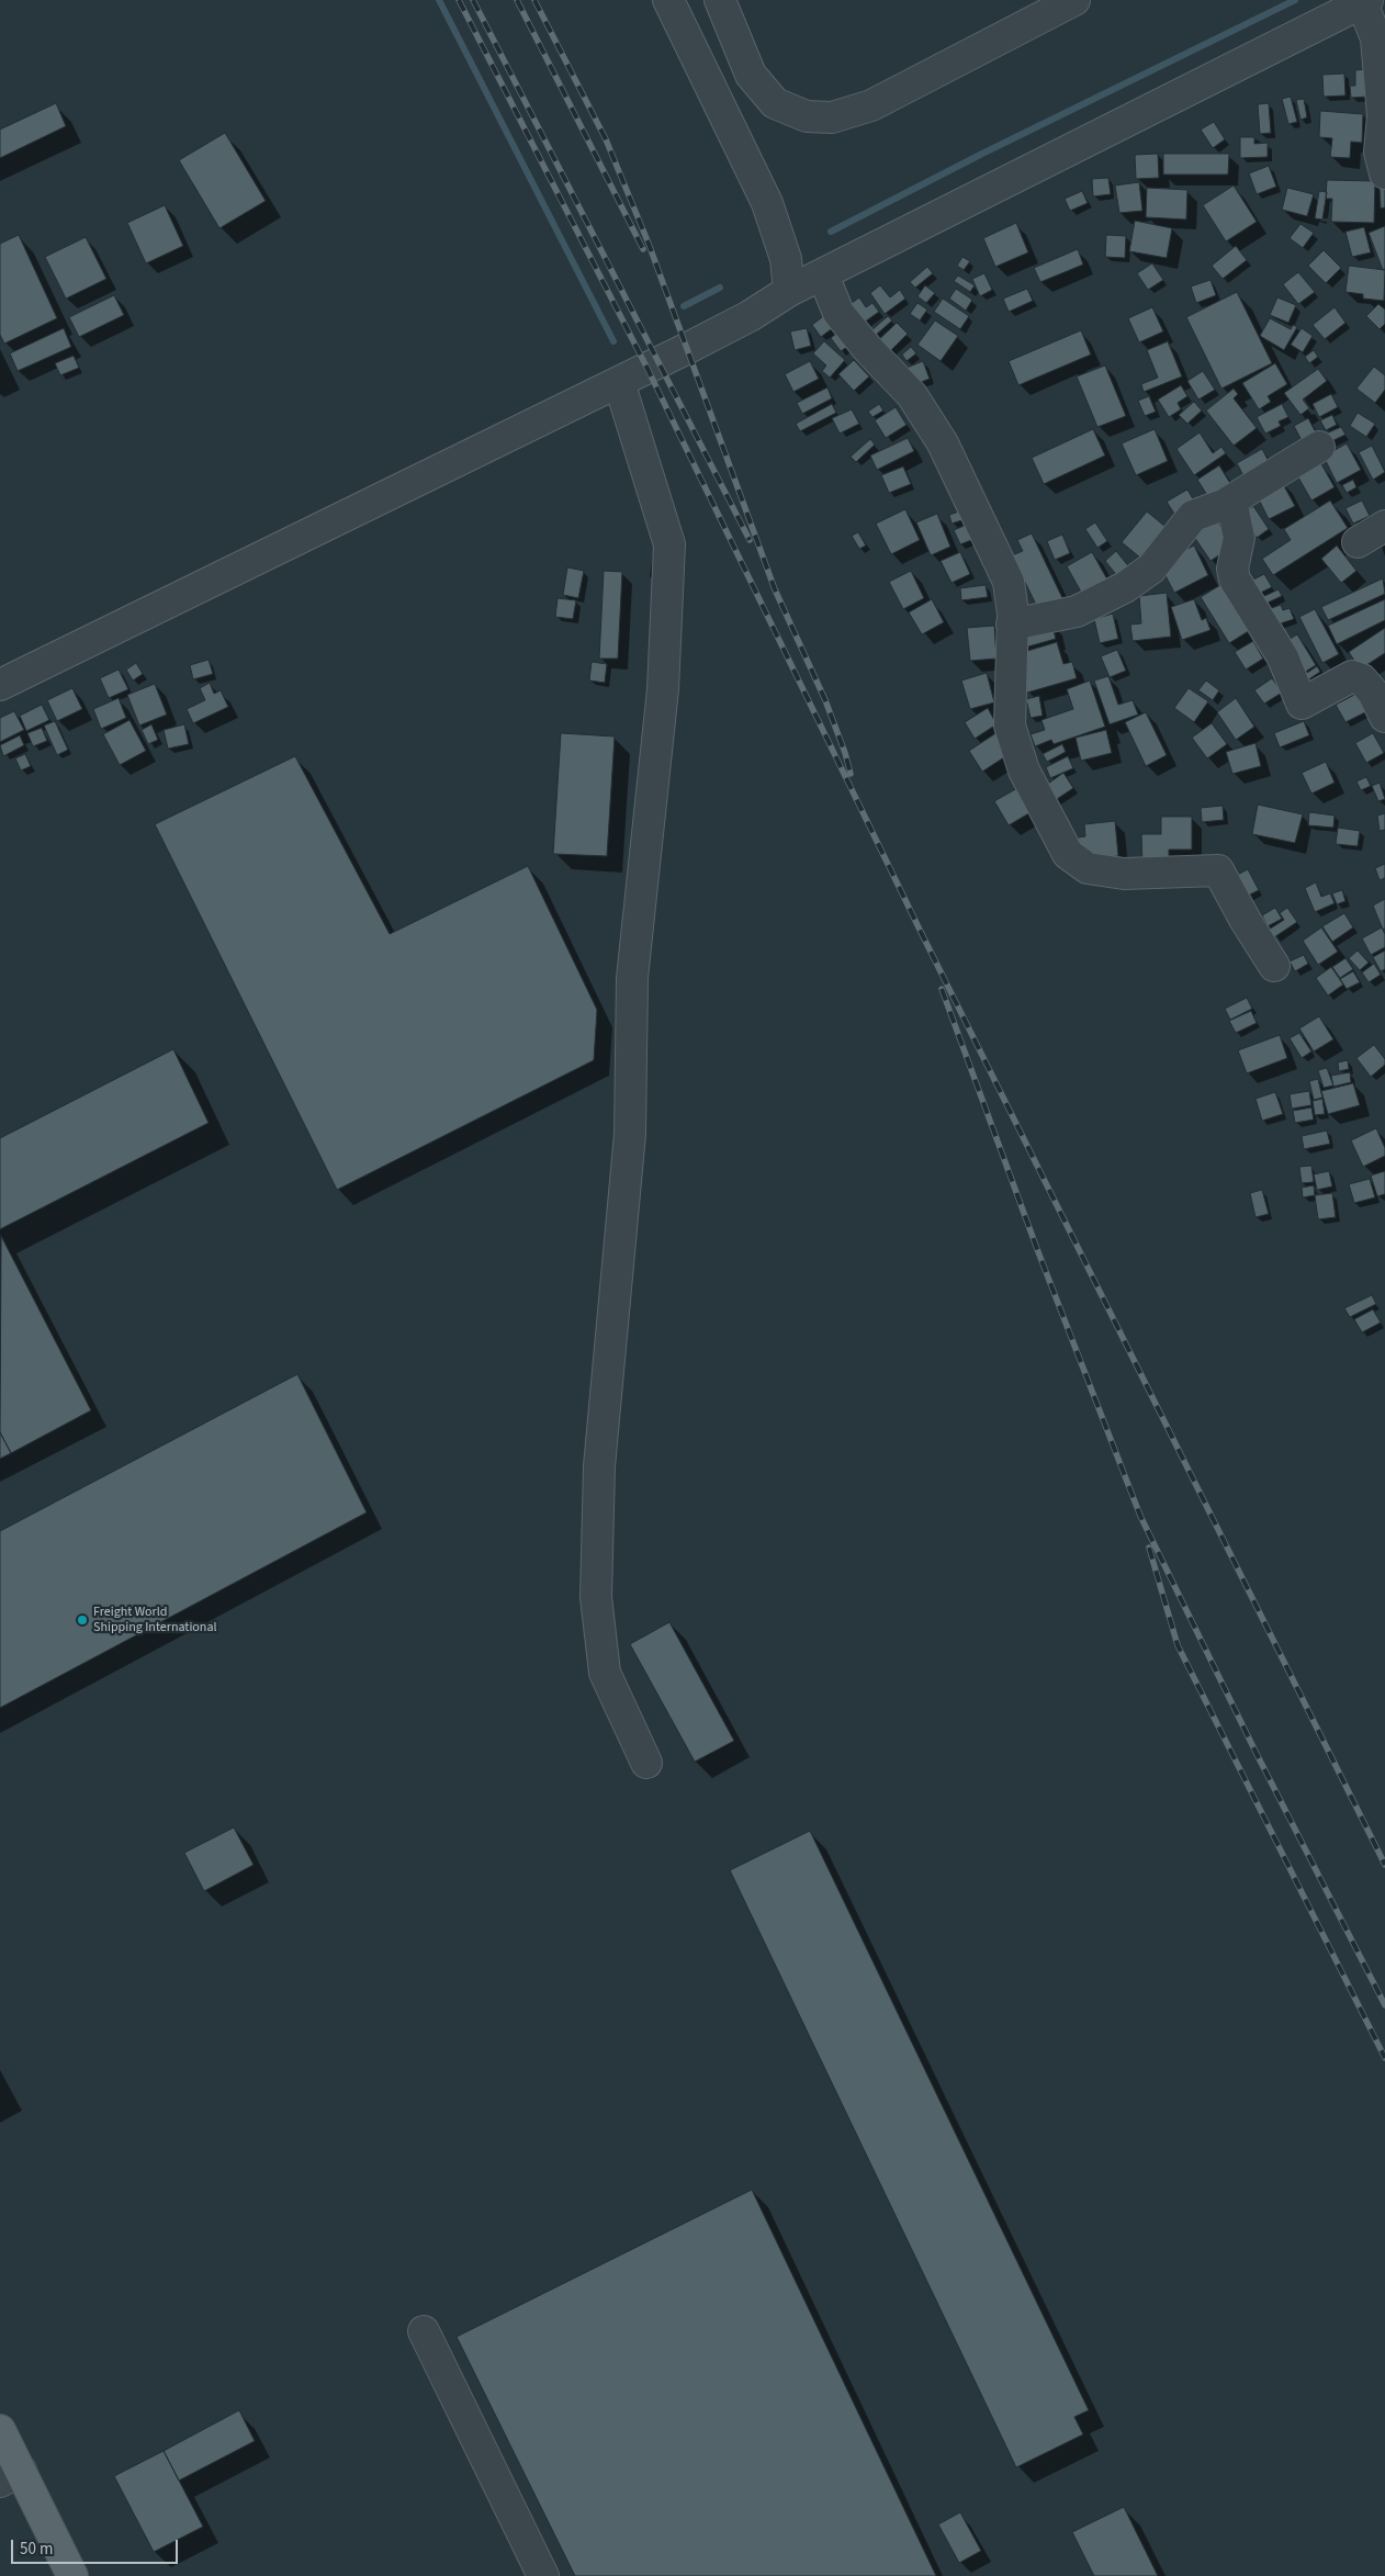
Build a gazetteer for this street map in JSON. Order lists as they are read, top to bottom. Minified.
{"places":["Freight World Shipping International"],"scale_bar":"50 m"}
